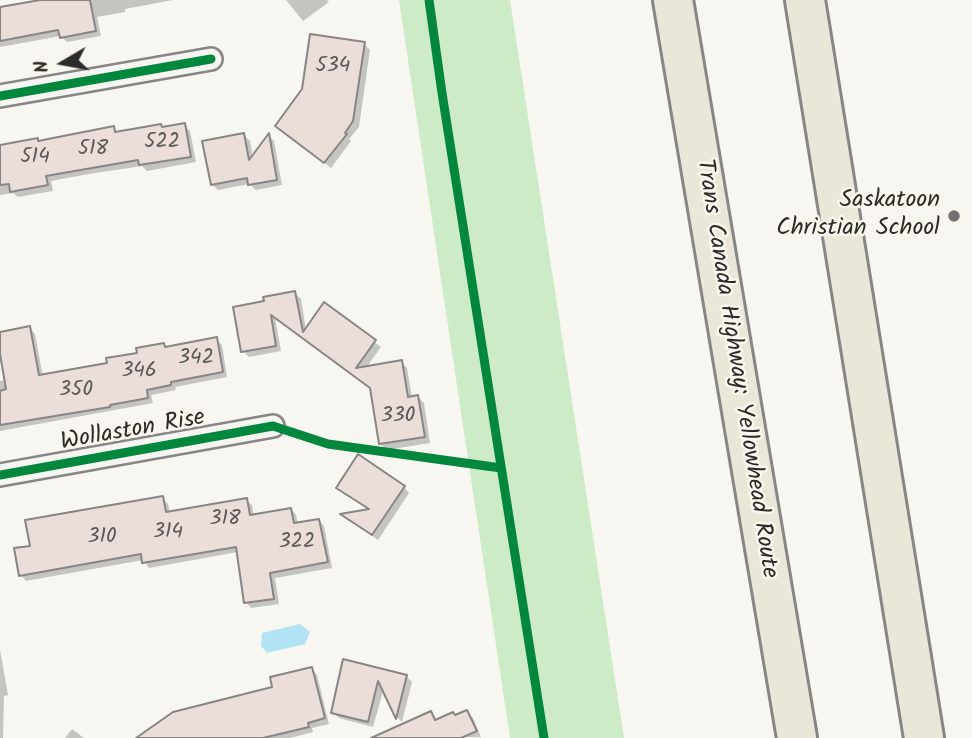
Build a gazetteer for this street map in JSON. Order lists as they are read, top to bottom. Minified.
{"streets":{"highway":["Trans Canada Highway: Yellowhead Route"],"street":["Wollaston Rise"]},"places":["Saskatoon Christian School"],"house_numbers":["534","522","518","514","342","346","350","330","318","314","310","322"],"north":"left"}
